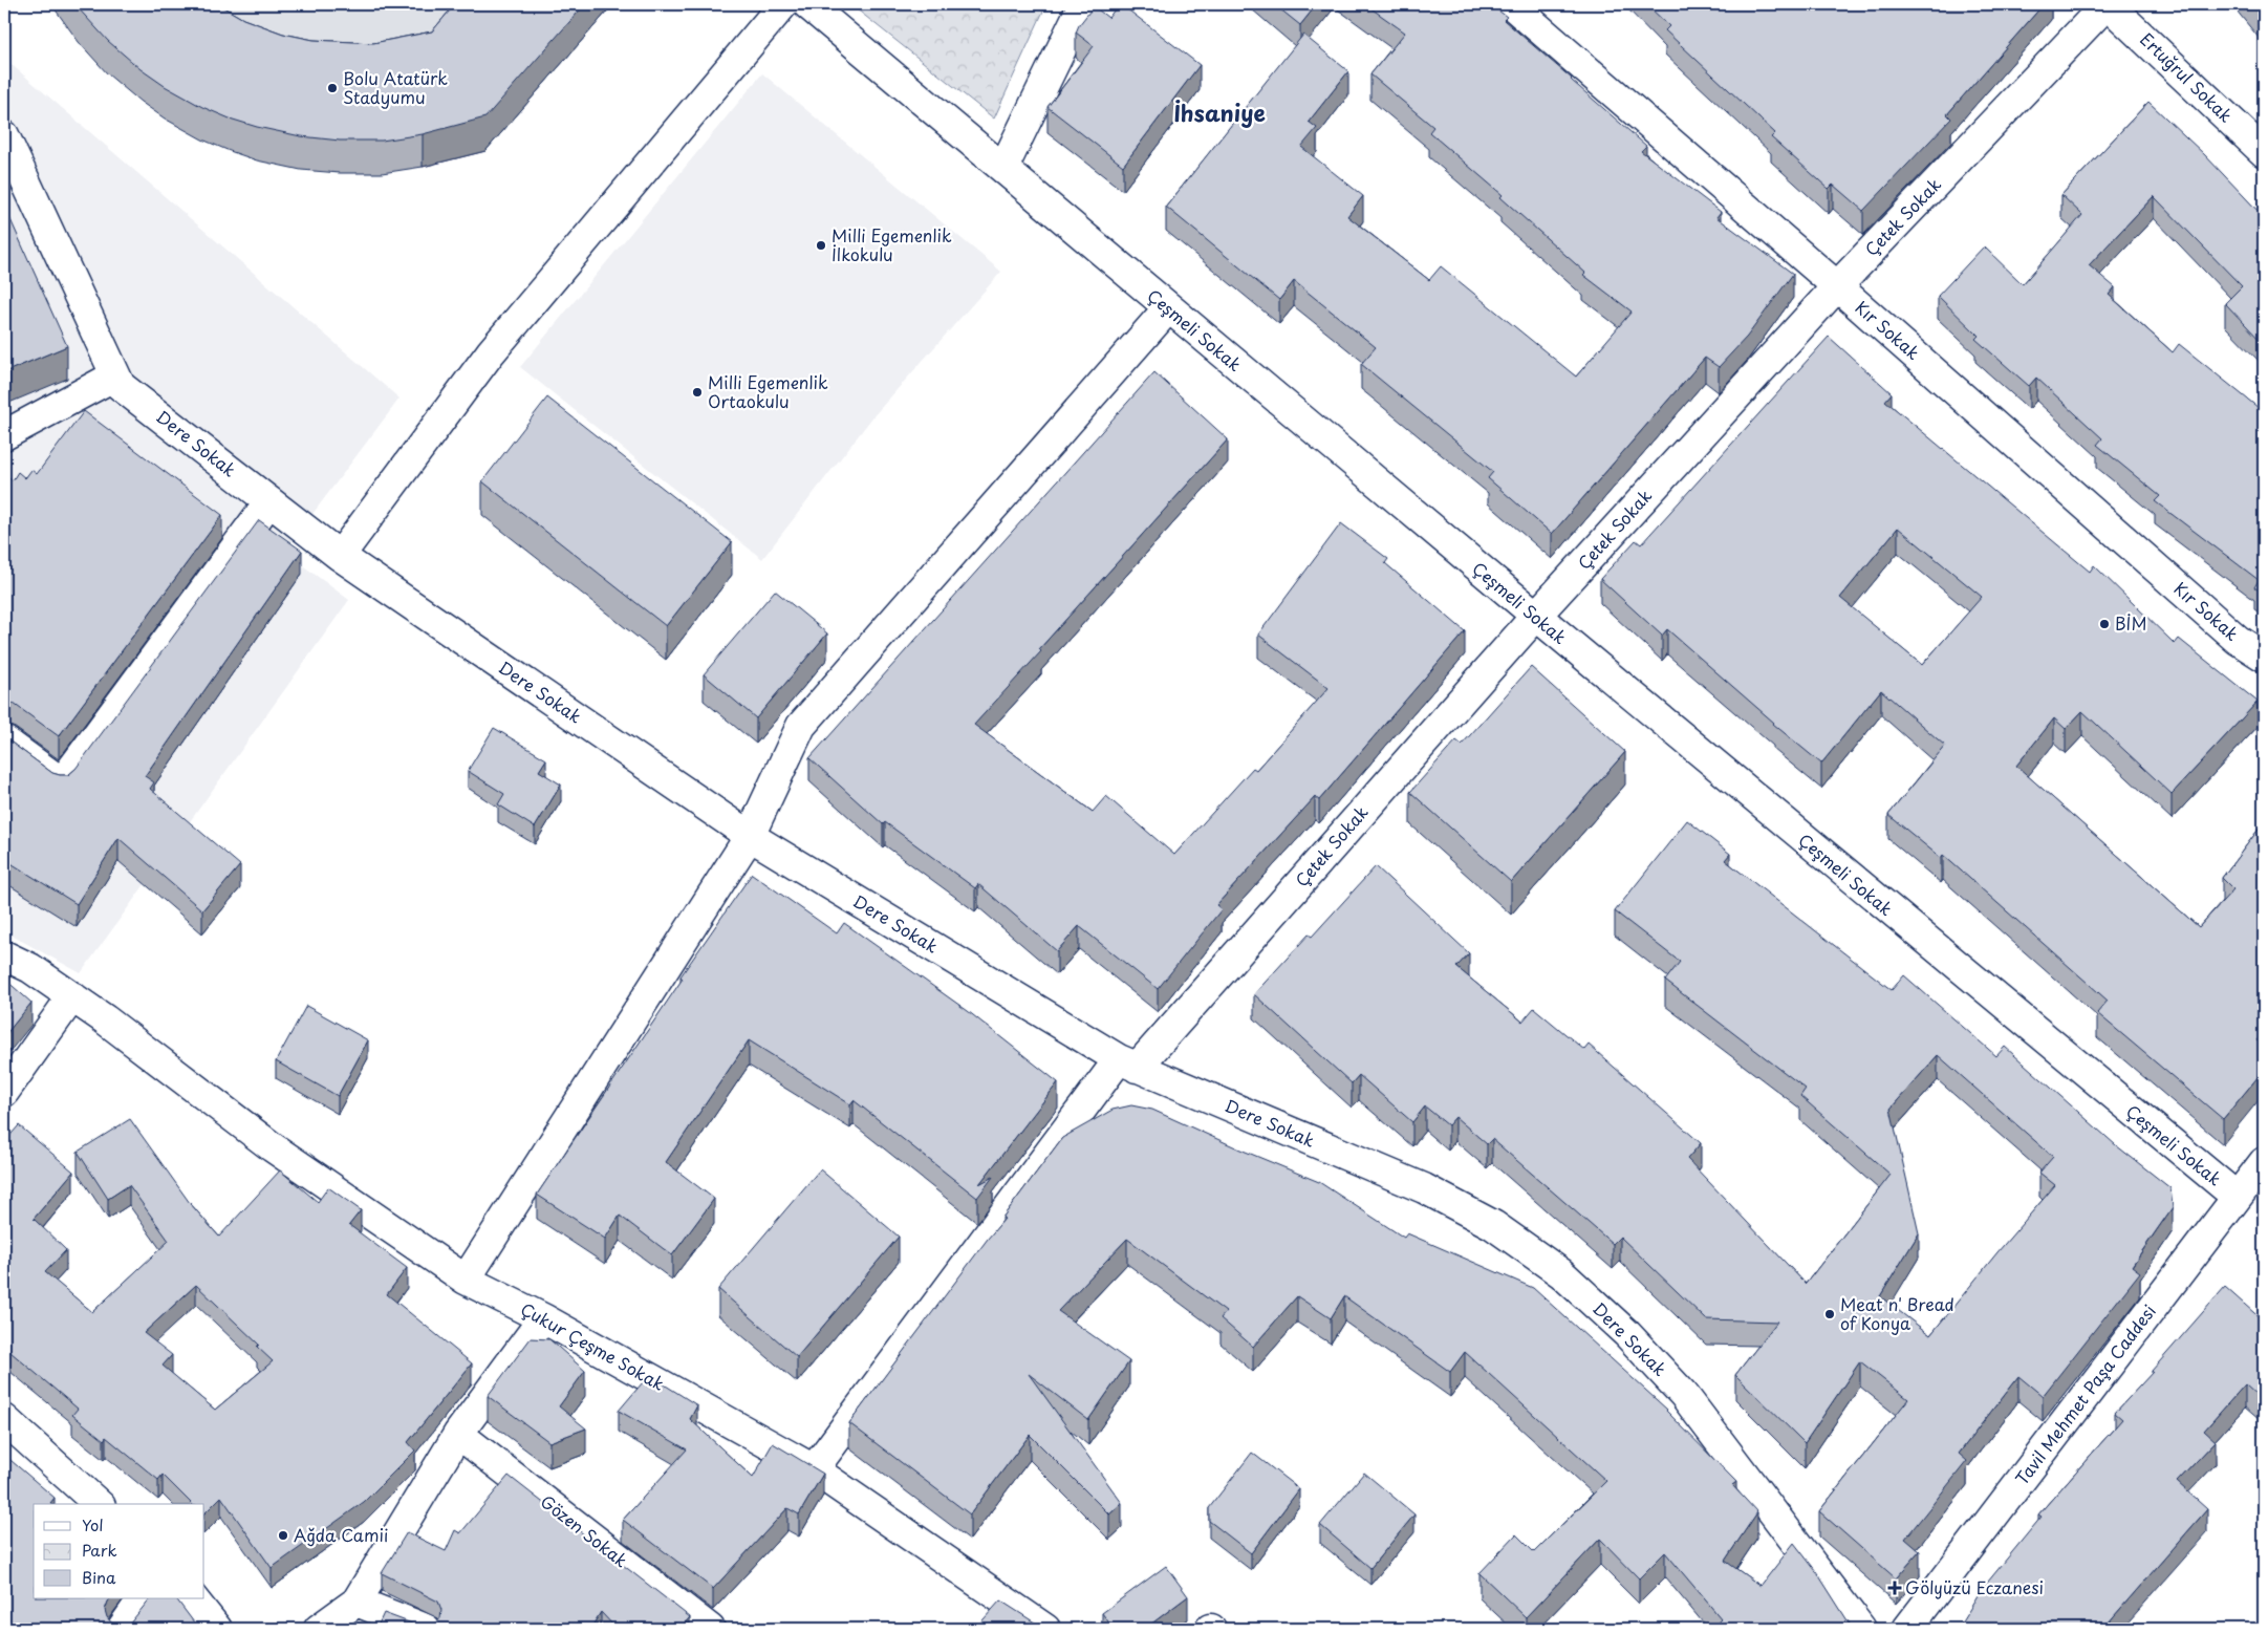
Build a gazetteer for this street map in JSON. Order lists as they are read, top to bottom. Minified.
{"streets":{"street":["Ertuğrul Sokak","Çetek Sokak","Çeşmeli Sokak","Kır Sokak","Dere Sokak","Çukur Çeşme Sokak","Tavil Mehmet Paşa Caddesi","Gözen Sokak"]},"crossings":[["Ertuğrul Sokak","Çetek Sokak"],["Çetek Sokak","Çeşmeli Sokak"],["Çetek Sokak","Kır Sokak"],["Çetek Sokak","Dere Sokak"],["Çetek Sokak","Çukur Çeşme Sokak"],["Çeşmeli Sokak","Tavil Mehmet Paşa Caddesi"]],"districts":["İhsaniye"],"places":{"other":["Bolu Atatürk Stadyumu","Milli Egemenlik İlkokulu","Milli Egemenlik Ortaokulu","BİM","Meat n' Bread of Konya","Ağda Camii"],"health":["Gölyüzü Eczanesi"]},"legend":["Yol","Park","Bina"]}
